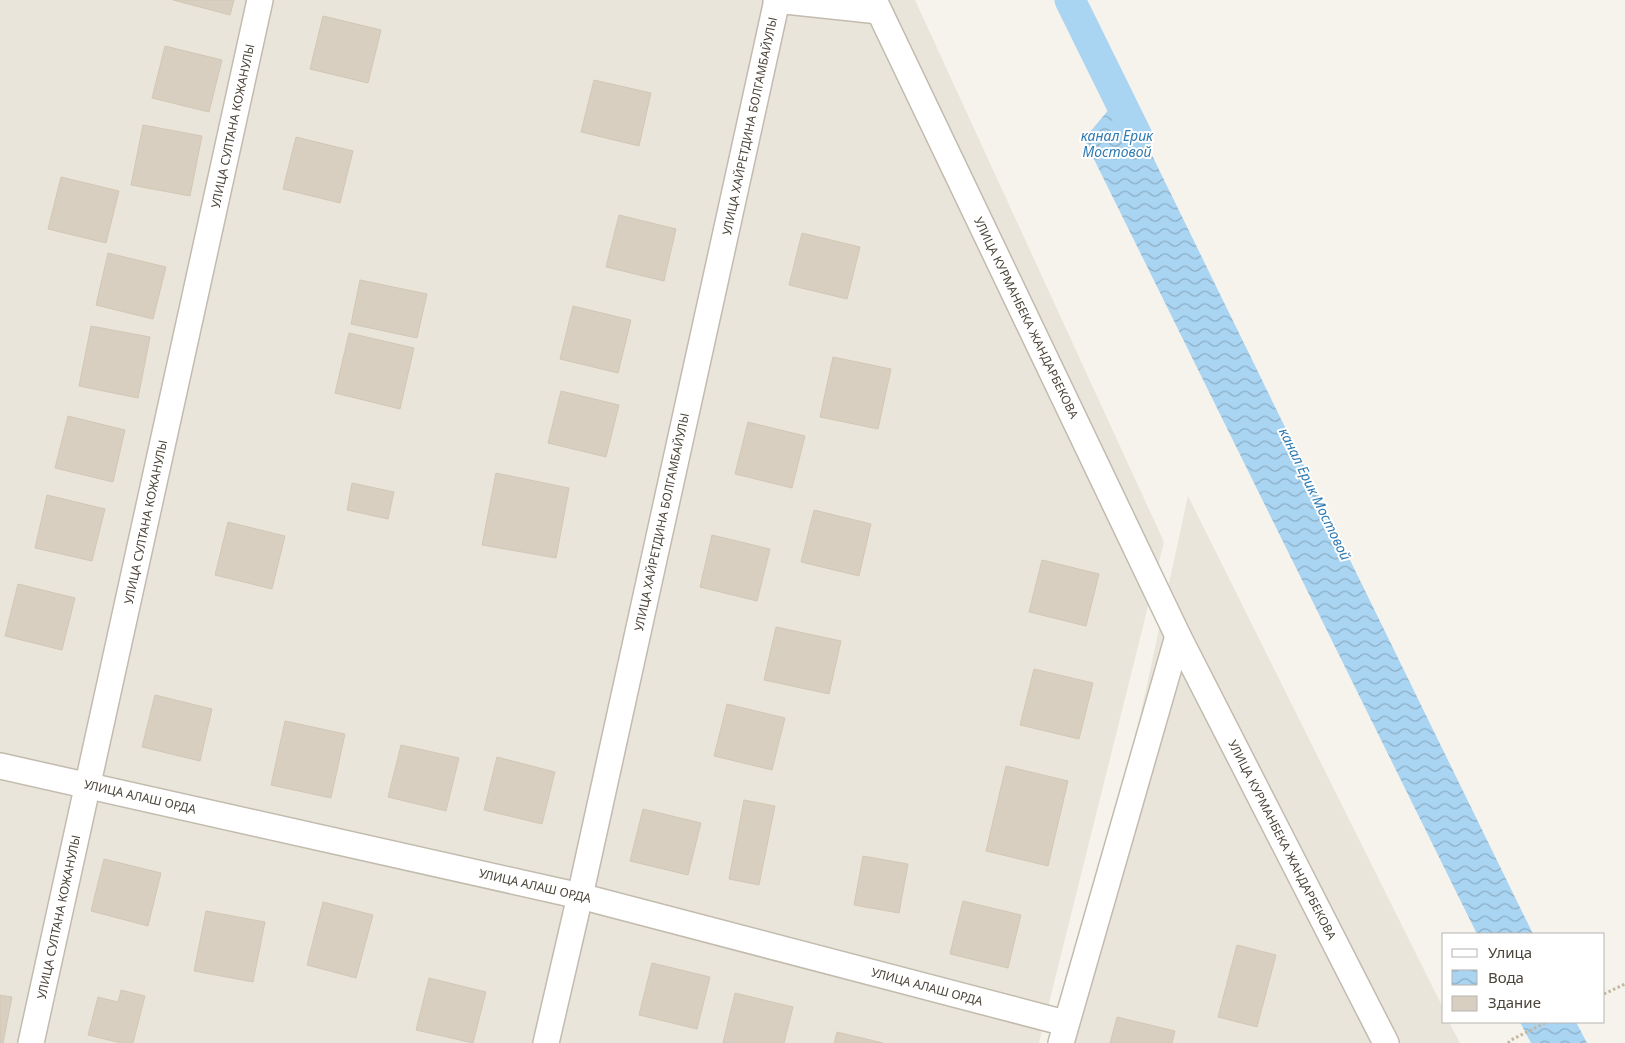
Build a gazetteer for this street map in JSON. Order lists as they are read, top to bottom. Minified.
{"streets":{"street":["УЛИЦА СУЛТАНА КОЖАНУЛЫ","УЛИЦА ХАЙРЕТДИНА БОЛГАМБАЙУЛЫ","УЛИЦА КУРМАНБЕКА ЖАНДАРБЕКОВА","УЛИЦА АЛАШ ОРДА"]},"crossings":[["УЛИЦА СУЛТАНА КОЖАНУЛЫ","УЛИЦА АЛАШ ОРДА"],["УЛИЦА ХАЙРЕТДИНА БОЛГАМБАЙУЛЫ","УЛИЦА АЛАШ ОРДА"]],"water":["канал Ерик Мостовой"],"legend":["Улица","Вода","Здание"]}
